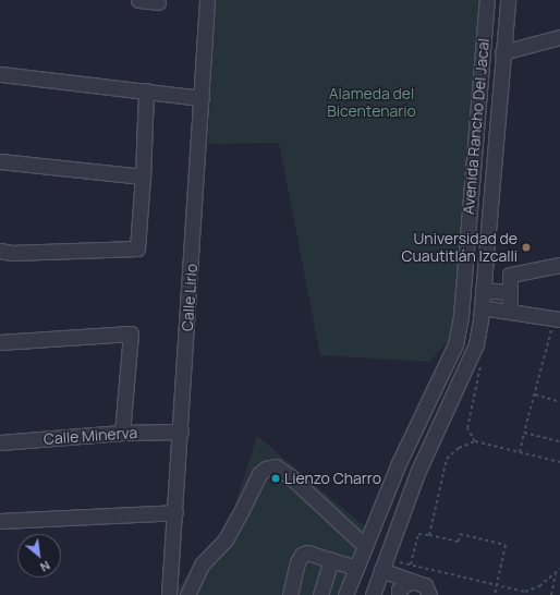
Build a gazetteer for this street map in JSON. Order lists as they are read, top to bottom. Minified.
{"streets":{"street":["Avenida Rancho Del Jacal","Calle Lirio","Calle Minerva"]},"crossings":[["Calle Lirio","Calle Minerva"]],"parks":["Alameda del Bicentenario"],"places":["Universidad de Cuautitlán Izcalli","Lienzo Charro"],"north":"bottom right"}
